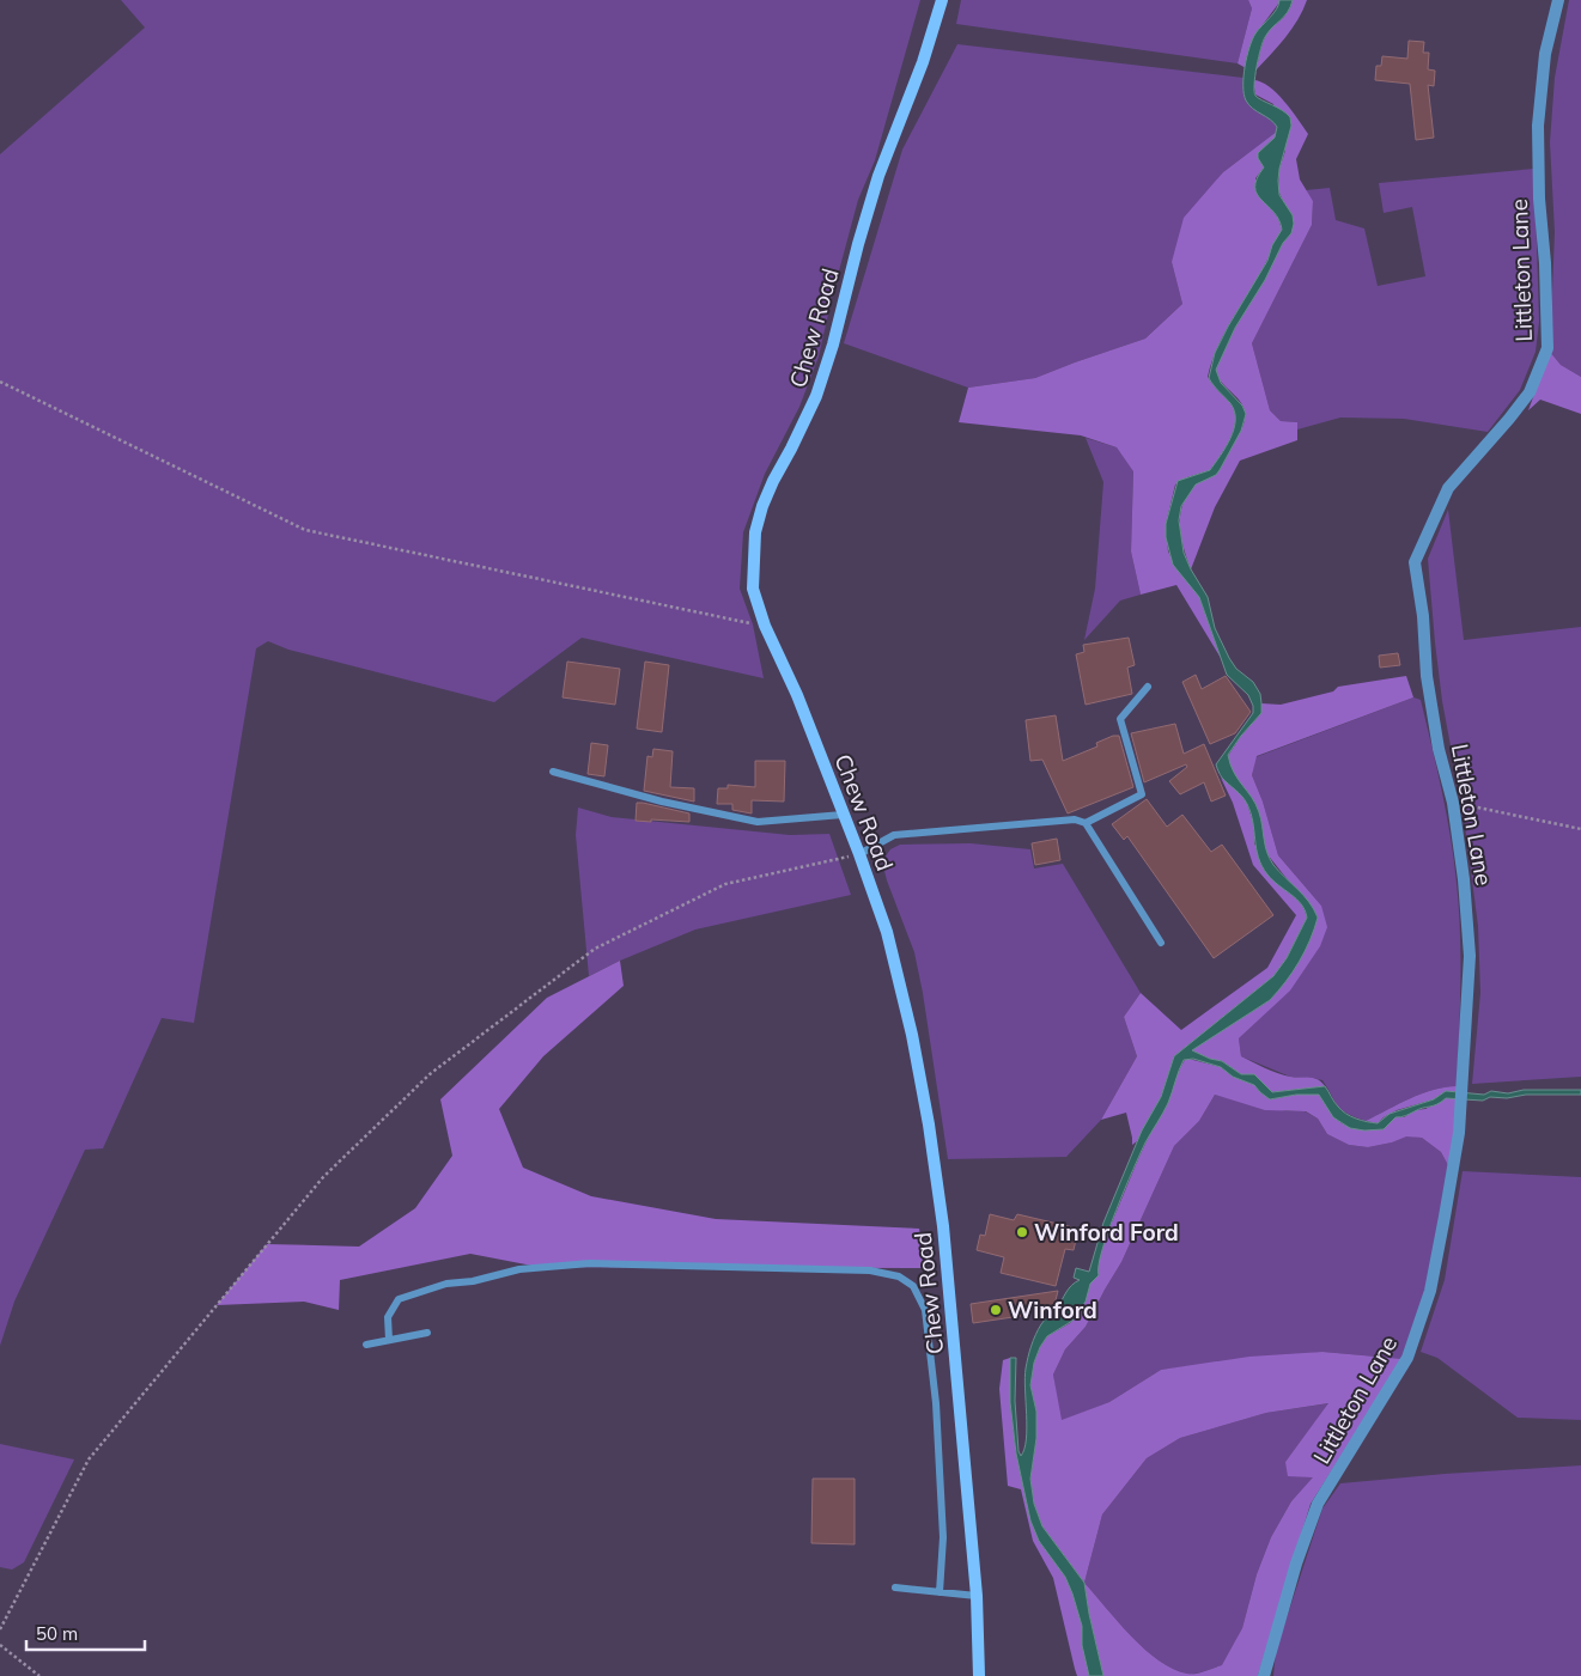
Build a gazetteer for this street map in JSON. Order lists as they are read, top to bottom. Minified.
{"streets":{"main road":["Chew Road"],"street":["Littleton Lane"]},"places":["Winford Ford","Winford"],"scale_bar":"50 m"}
